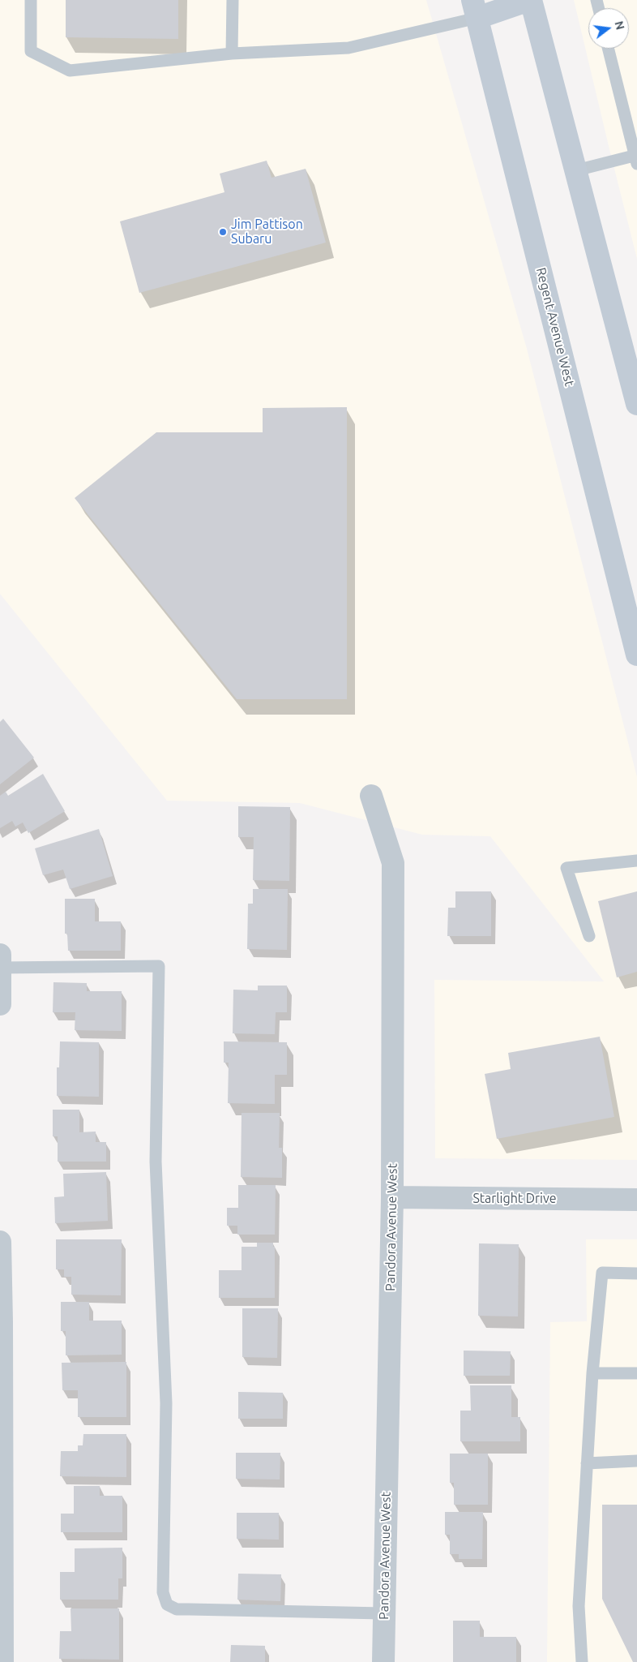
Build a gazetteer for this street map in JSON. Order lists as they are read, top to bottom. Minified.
{"streets":{"main road":["Regent Avenue West"],"street":["Starlight Drive","Pandora Avenue West"]},"crossings":[["Starlight Drive","Pandora Avenue West"]],"places":["Jim Pattison Subaru"],"north":"right"}
